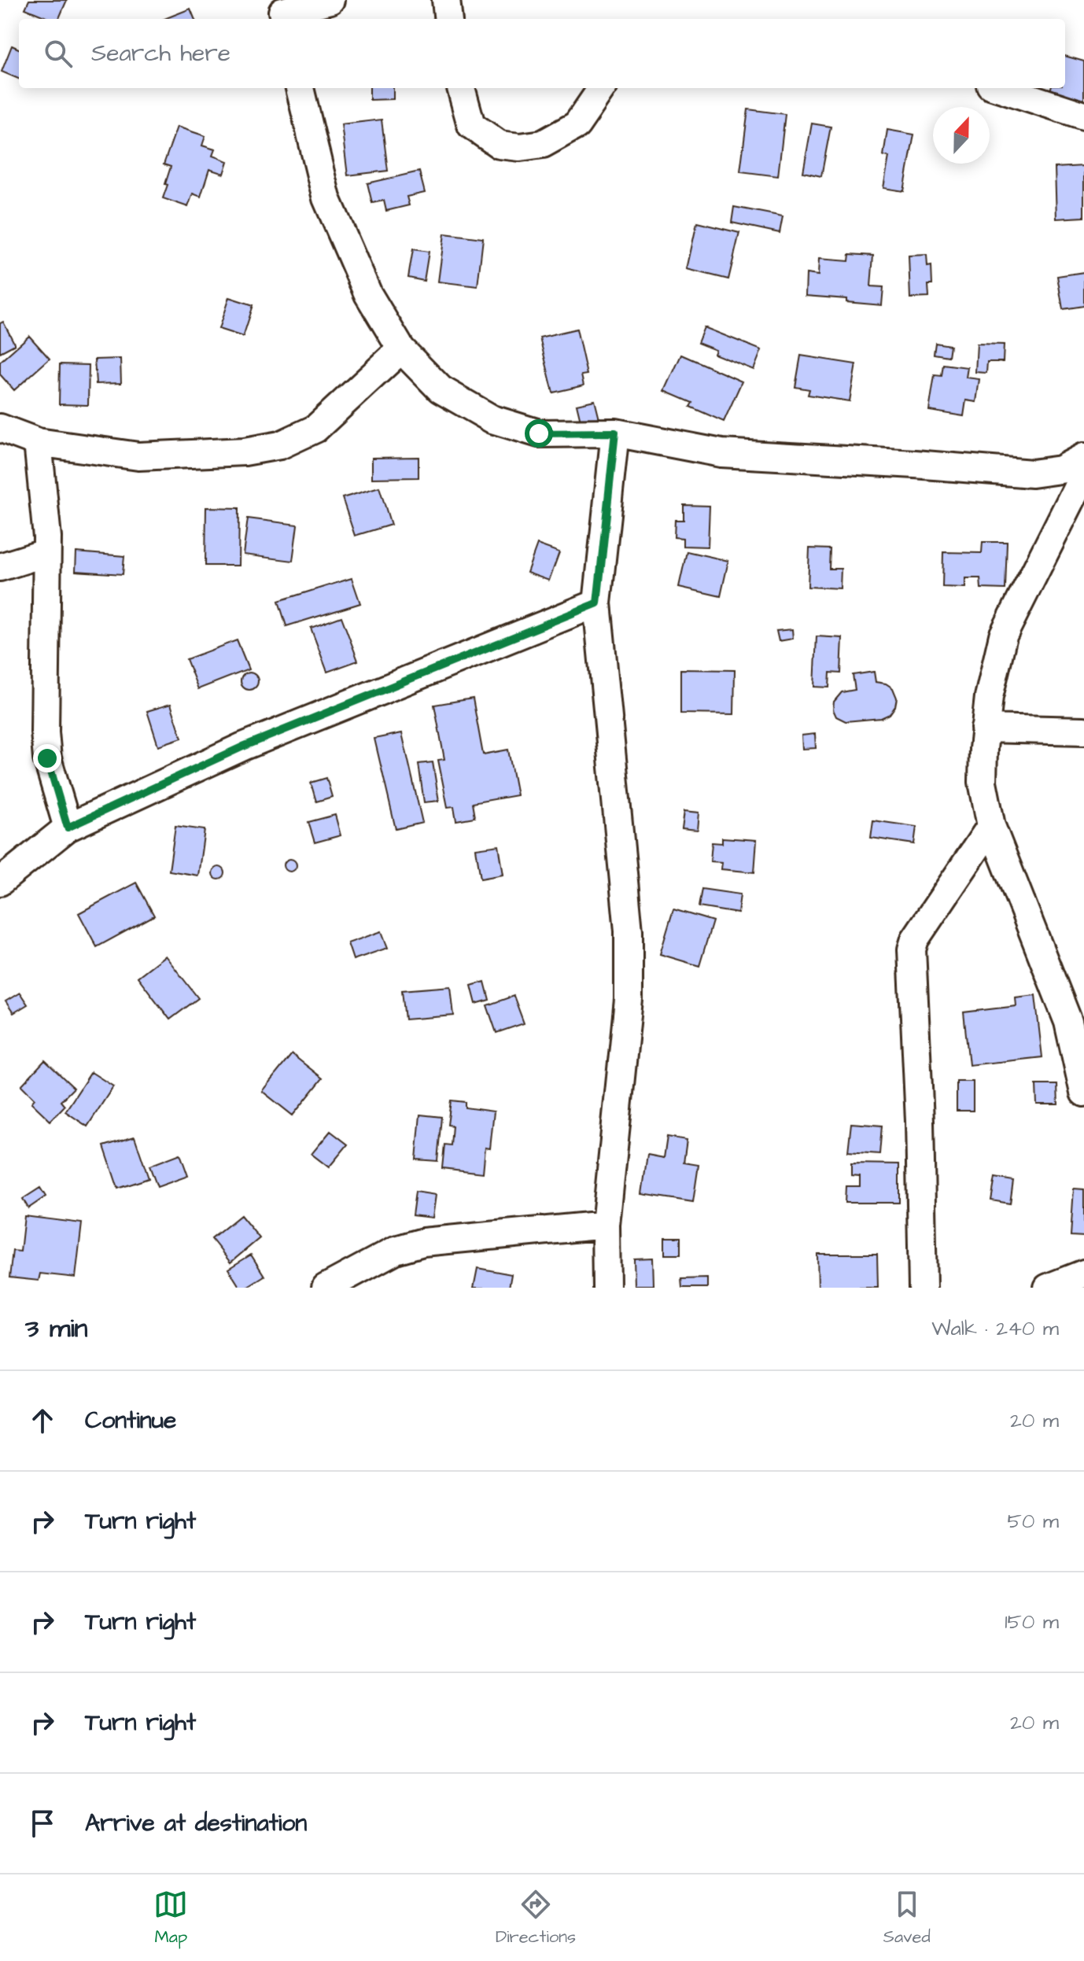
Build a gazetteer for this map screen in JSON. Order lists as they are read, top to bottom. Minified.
{"north":"top","page":{"search":"Search here","heading":["3 min","Walk · 240 m"],"list":[["Continue","20 m"],["Turn right","50 m"],["Turn right","150 m"],["Turn right","20 m"],"Arrive at destination"],"nav":["Map","Directions","Saved"]}}
